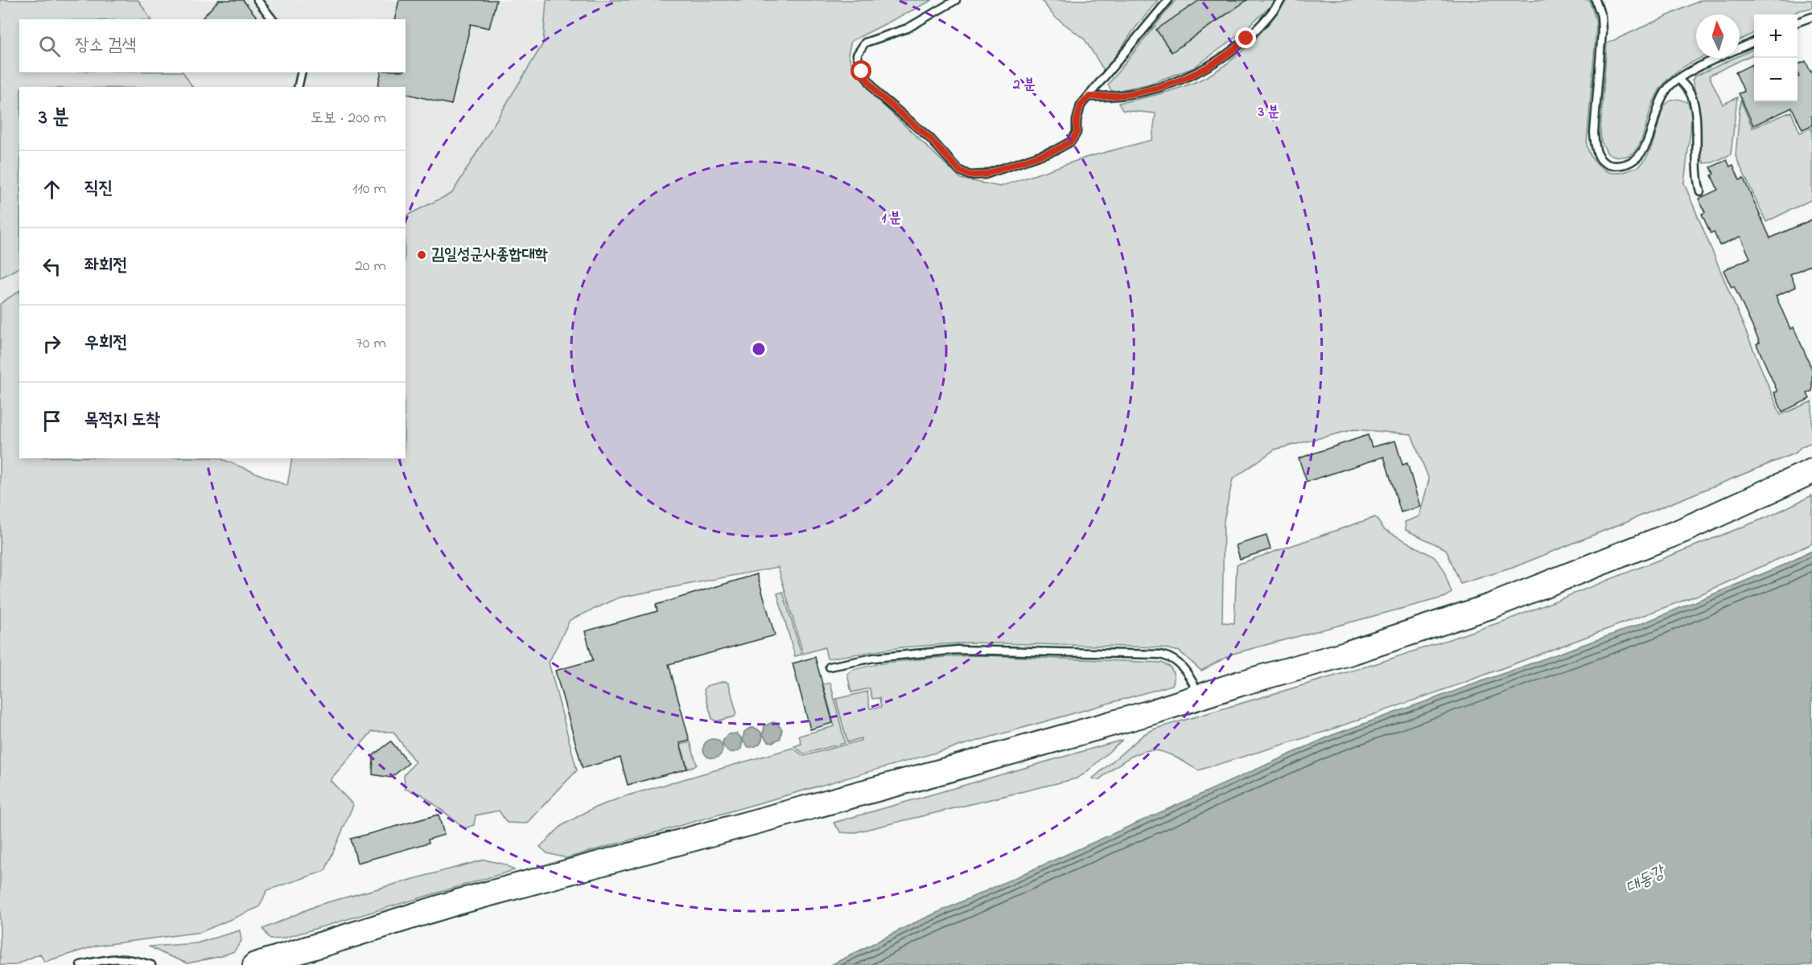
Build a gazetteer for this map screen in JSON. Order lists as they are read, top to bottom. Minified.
{"water":["대동강"],"places":["김일성군사종합대학"],"north":"top","page":{"map_buttons":["+","−"],"search":"장소 검색","heading":["3 분","도보 · 200 m"],"list":[["직진","110 m"],["좌회전","20 m"],["우회전","70 m"],"목적지 도착"]},"rings":["2 분","3 분","1 분"]}
